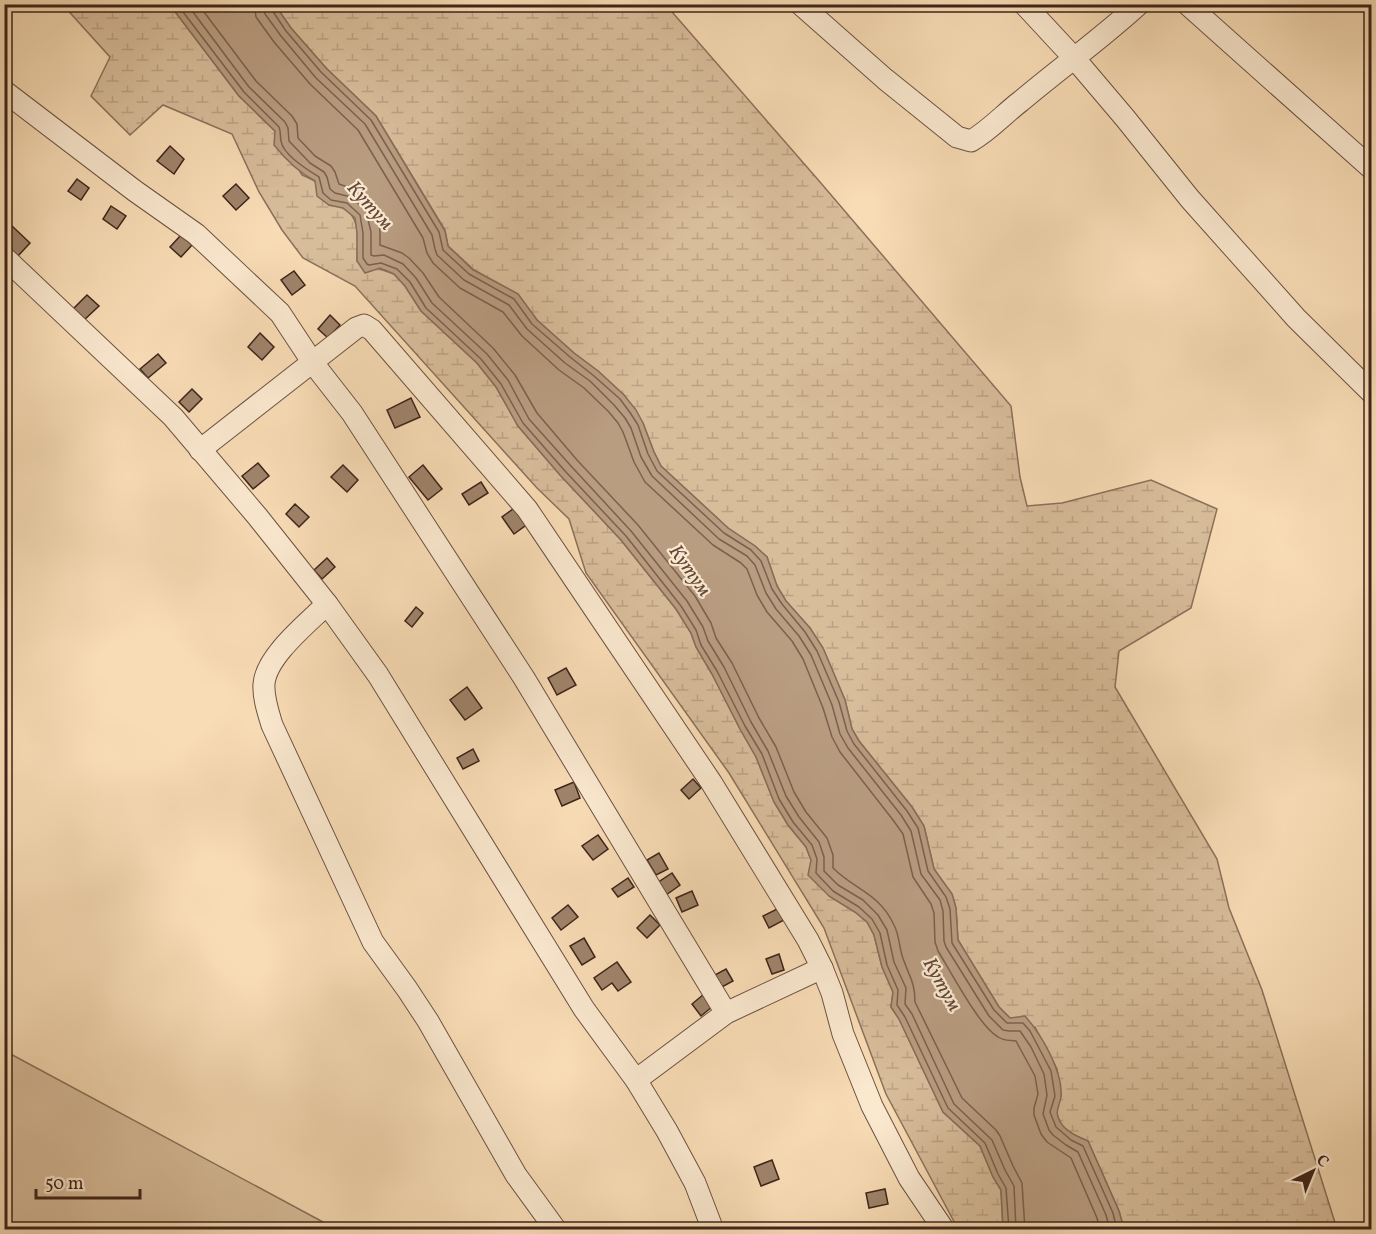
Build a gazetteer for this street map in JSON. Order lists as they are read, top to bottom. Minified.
{"water":["Кутум"],"scale_bar":"50 m","north":"top right"}
